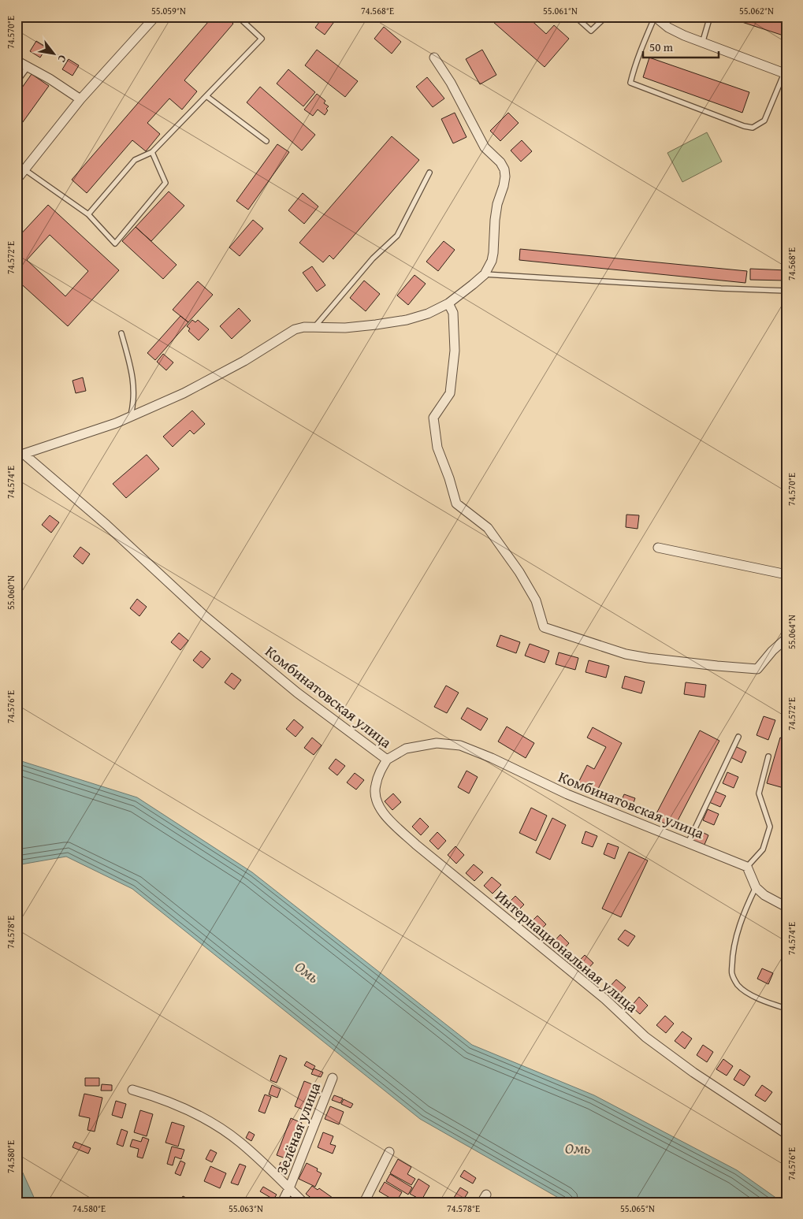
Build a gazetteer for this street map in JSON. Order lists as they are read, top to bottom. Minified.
{"streets":{"street":["Комбинатовская улица","Интернациональная улица","Зелёная улица"]},"crossings":[["Комбинатовская улица","Интернациональная улица"]],"water":["Омь"],"scale_bar":"50 m","north":"bottom right","coordinates":["55.059°N","74.568°E","55.061°N","55.062°N","74.570°E","74.572°E","74.574°E","55.060°N","55.064°N","74.576°E","74.578°E","74.580°E","55.063°N","55.065°N"]}
